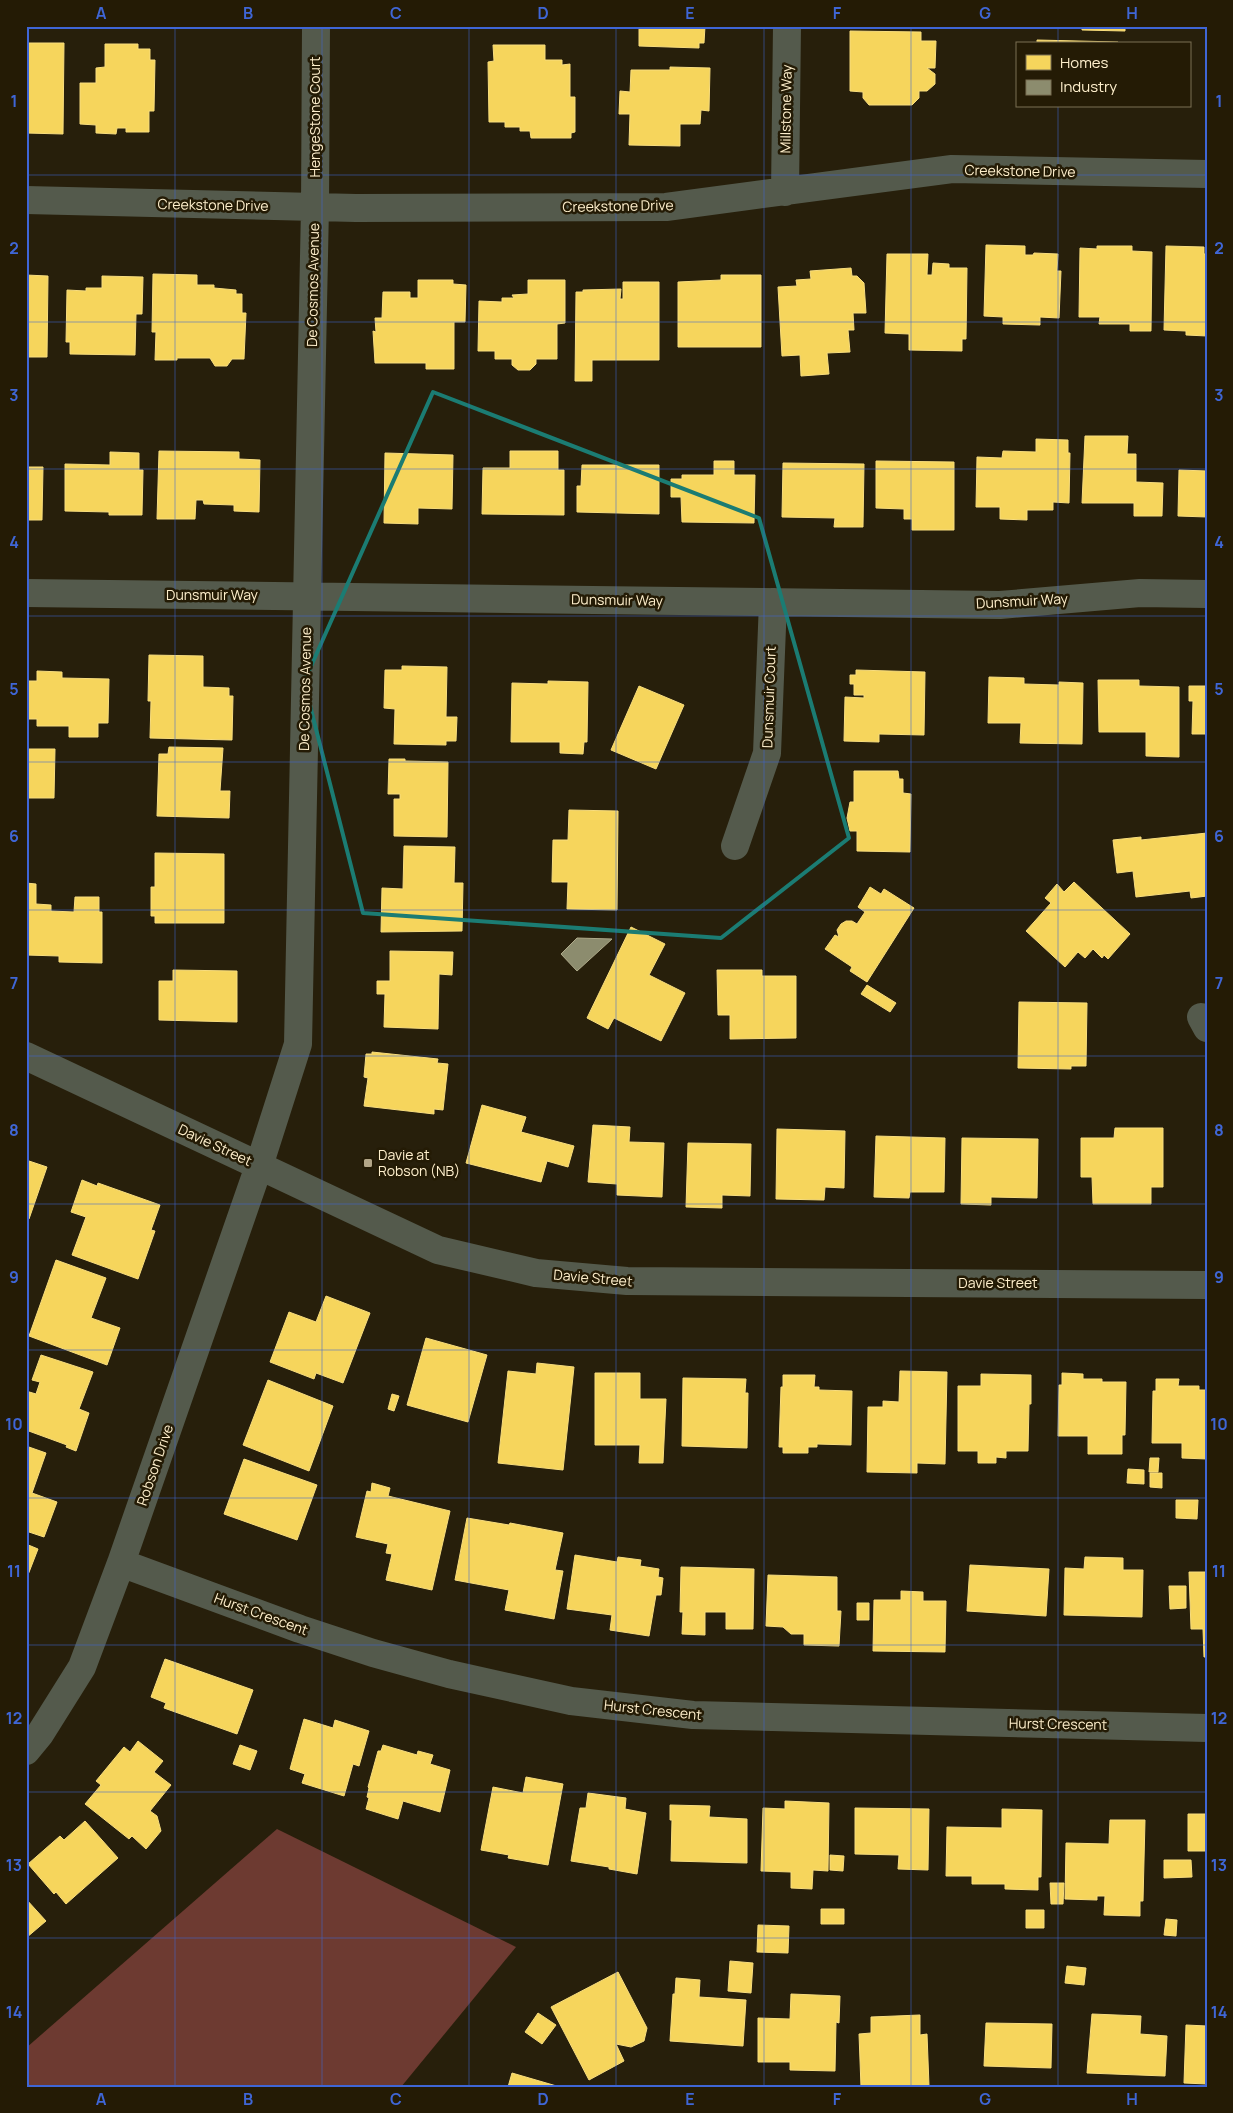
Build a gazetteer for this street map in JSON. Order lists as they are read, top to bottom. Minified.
{"streets":{"street":["Millstone Way","HengeStone Court","Creekstone Drive","De Cosmos Avenue","Dunsmuir Way","Dunsmuir Court","Davie Street","Robson Drive","Hurst Crescent"]},"crossings":[["Millstone Way","Creekstone Drive"],["HengeStone Court","Creekstone Drive"],["HengeStone Court","De Cosmos Avenue"],["Creekstone Drive","De Cosmos Avenue"],["De Cosmos Avenue","Dunsmuir Way"],["De Cosmos Avenue","Davie Street"],["De Cosmos Avenue","Robson Drive"],["Dunsmuir Way","Dunsmuir Court"],["Davie Street","Robson Drive"],["Robson Drive","Hurst Crescent"]],"places":{"transit":["Davie at Robson (NB)"]},"legend":["Homes","Industry"],"grid":{"columns":["A","B","C","D","E","F","G","H"],"rows":["1","2","3","4","5","6","7","8","9","10","11","12","13","14"]}}
